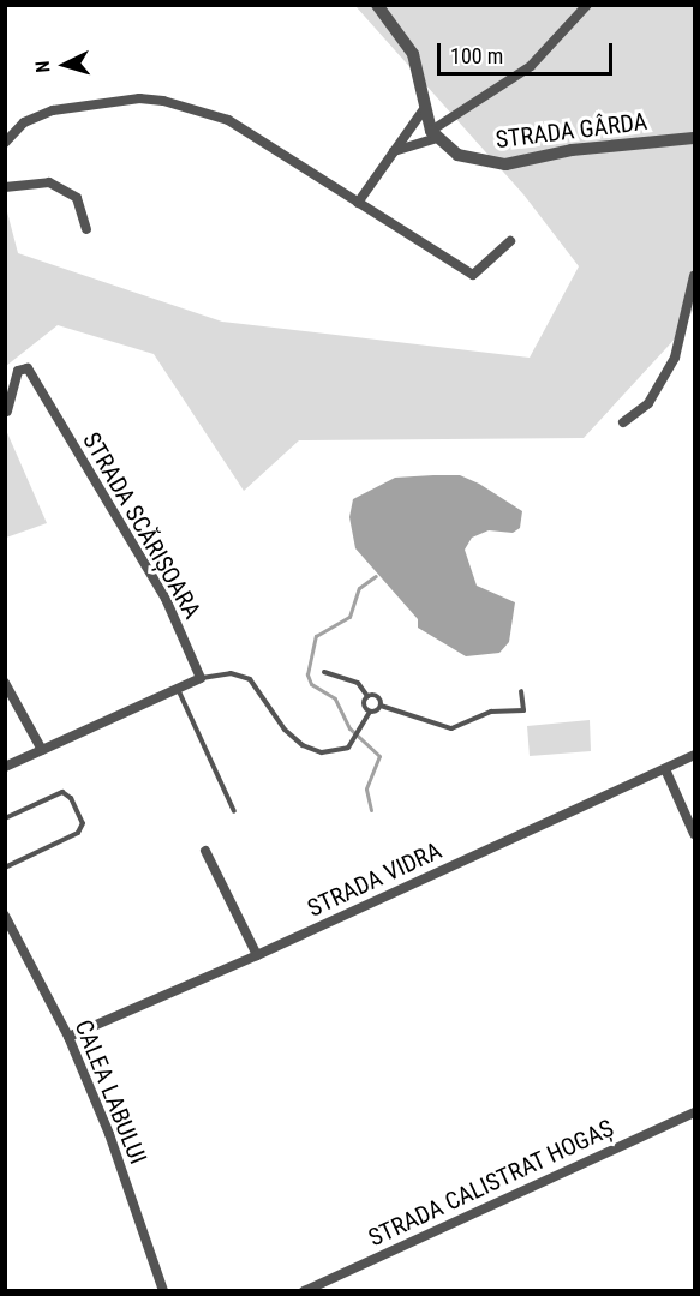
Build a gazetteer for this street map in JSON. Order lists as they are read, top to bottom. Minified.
{"streets":{"street":["STRADA GÂRDA","STRADA SCĂRIȘOARA","STRADA VIDRA","CALEA LABULUI","STRADA CALISTRAT HOGAȘ"]},"crossings":[["STRADA VIDRA","CALEA LABULUI"]],"scale_bar":"100 m","north":"left"}
